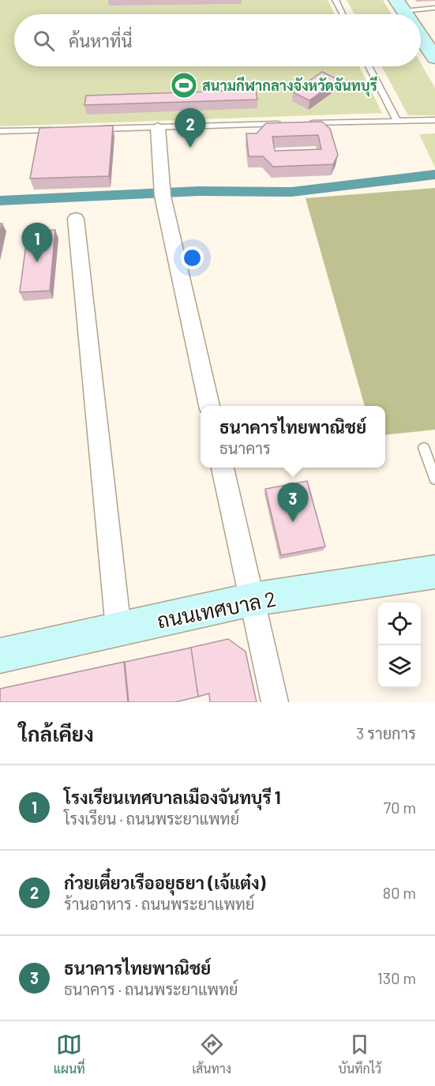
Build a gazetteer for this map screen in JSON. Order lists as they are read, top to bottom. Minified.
{"streets":{"street":["ถนนเทศบาล 2"]},"places":{"sports":["สนามกีฬากลางจังหวัดจันทบุรี"]},"page":{"search":"ค้นหาที่นี่","pins":["2","1","3"],"popup":["ธนาคารไทยพาณิชย์","ธนาคาร"],"heading":["ใกล้เคียง","3 รายการ"],"list":[{"mark":"1","name":"โรงเรียนเทศบาลเมืองจันทบุรี 1","note":"โรงเรียน · ถนนพระยาแพทย์","value":"70 m"},{"mark":"2","name":"ก๋วยเตี๋ยวเรืออยุธยา (เจ้แต๋ง)","note":"ร้านอาหาร · ถนนพระยาแพทย์","value":"80 m"},{"mark":"3","name":"ธนาคารไทยพาณิชย์","note":"ธนาคาร · ถนนพระยาแพทย์","value":"130 m"}],"nav":["แผนที่","เส้นทาง","บันทึกไว้"]}}
